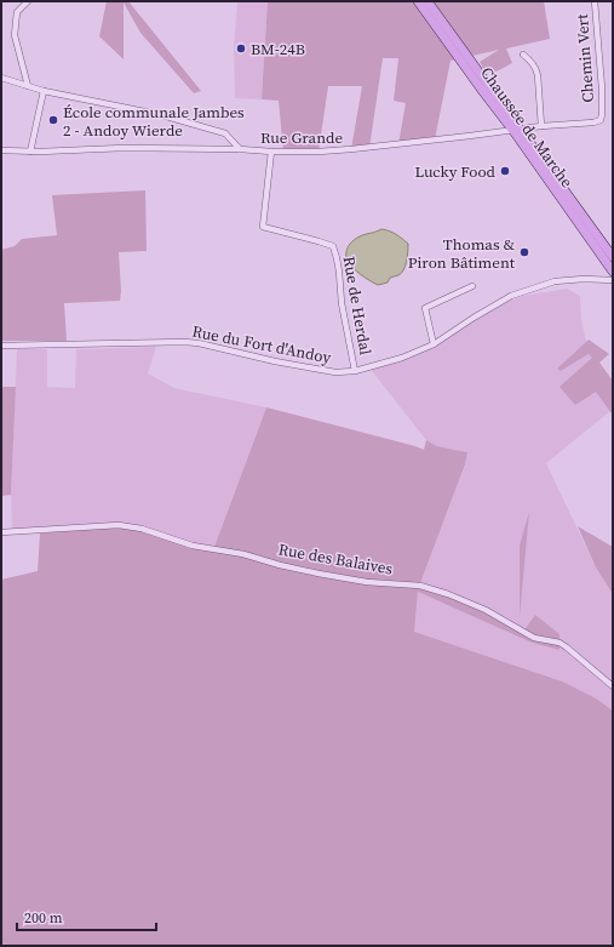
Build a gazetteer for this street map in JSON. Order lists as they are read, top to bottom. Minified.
{"streets":{"main road":["Chaussée de Marche"],"street":["Chemin Vert","Rue Grande","Rue de Herdal","Rue du Fort d'Andoy","Rue des Balaives"]},"crossings":[["Chemin Vert","Chaussée de Marche"],["Chemin Vert","Rue Grande"],["Chaussée de Marche","Rue Grande"],["Rue Grande","Rue de Herdal"],["Rue de Herdal","Rue du Fort d'Andoy"]],"places":["BM-24B","École communale Jambes 2 - Andoy Wierde","Lucky Food","Thomas & Piron Bâtiment"],"scale_bar":"200 m"}
